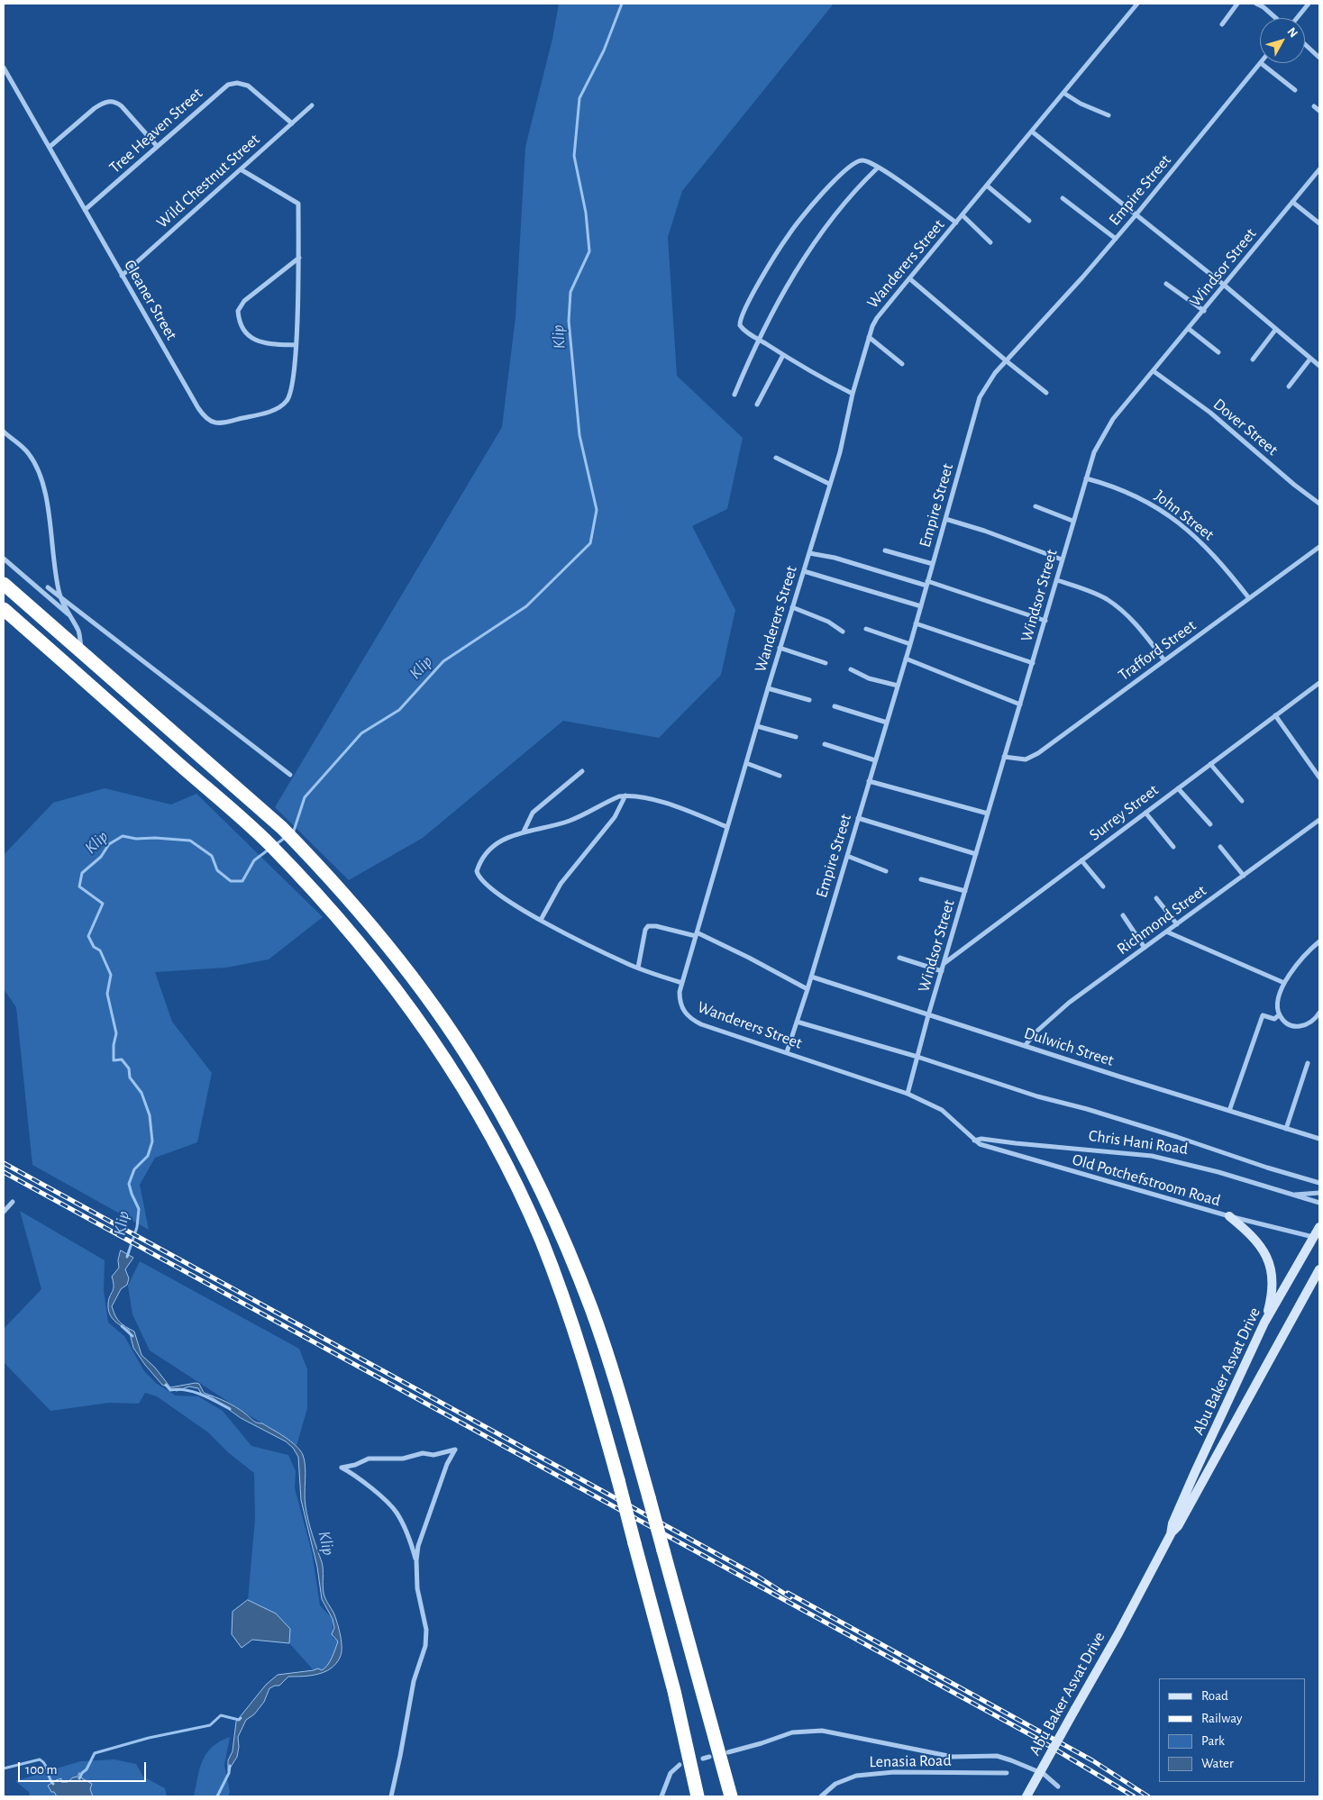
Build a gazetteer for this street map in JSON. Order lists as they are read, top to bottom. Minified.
{"streets":{"main road":["Abu Baker Asvat Drive"],"street":["Tree Heaven Street","Wild Chestnut Street","Empire Street","Wanderers Street","Windsor Street","Cleaner Street","Dover Street","John Street","Trafford Street","Surrey Street","Richmond Street","Dulwich Street","Chris Hani Road","Old Potchefstroom Road","Lenasia Road"]},"crossings":[["Tree Heaven Street","Wild Chestnut Street"],["Tree Heaven Street","Cleaner Street"],["Wild Chestnut Street","Cleaner Street"],["Empire Street","Wanderers Street"],["Empire Street","Dulwich Street"],["Wanderers Street","Windsor Street"],["Wanderers Street","Chris Hani Road"],["Wanderers Street","Old Potchefstroom Road"],["Windsor Street","Dover Street"],["Windsor Street","John Street"],["Windsor Street","Trafford Street"],["Windsor Street","Surrey Street"],["Windsor Street","Dulwich Street"],["John Street","Trafford Street"],["Richmond Street","Dulwich Street"],["Chris Hani Road","Old Potchefstroom Road"],["Old Potchefstroom Road","Abu Baker Asvat Drive"]],"water":["Klip"],"legend":["Road","Railway","Park","Water"],"scale_bar":"100 m","north":"top right"}
